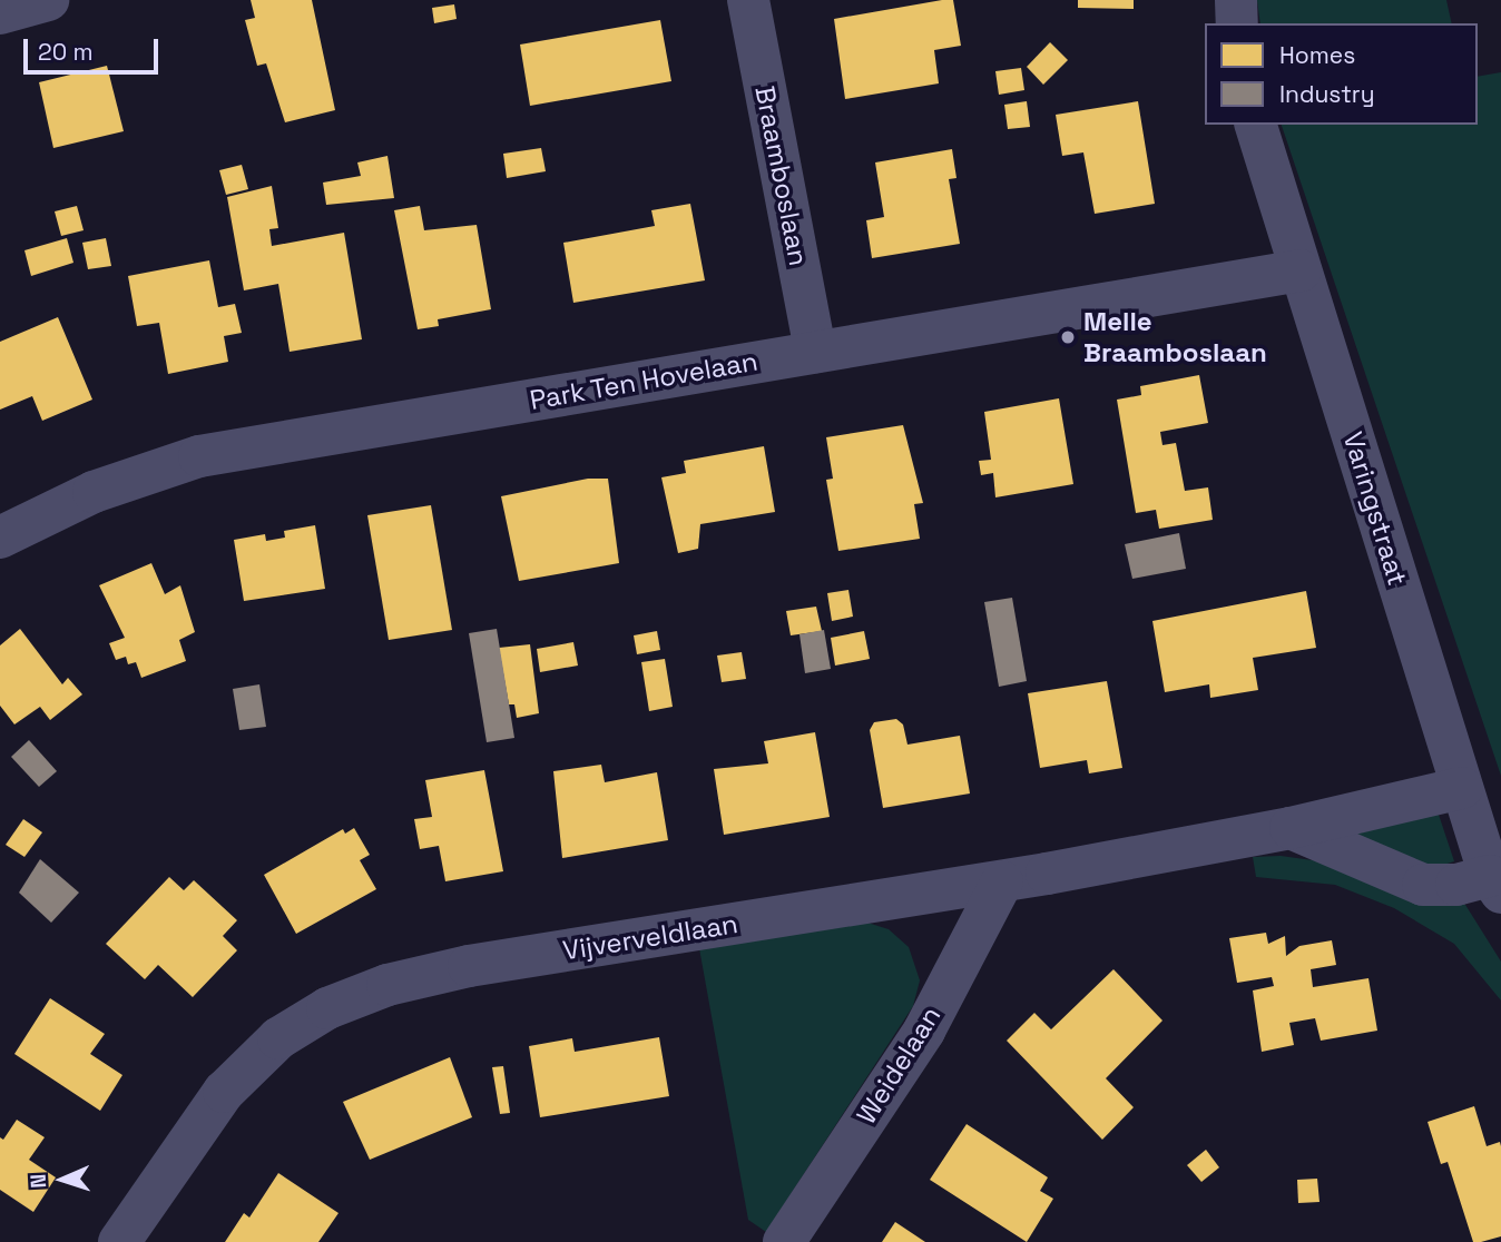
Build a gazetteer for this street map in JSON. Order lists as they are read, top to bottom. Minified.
{"streets":{"street":["Braamboslaan","Park Ten Hovelaan","Varingstraat","Vijverveldlaan","Weidelaan"]},"crossings":[["Braamboslaan","Park Ten Hovelaan"],["Park Ten Hovelaan","Varingstraat"],["Varingstraat","Vijverveldlaan"],["Vijverveldlaan","Weidelaan"]],"places":["Melle Braamboslaan"],"legend":["Homes","Industry"],"scale_bar":"20 m","north":"left"}
